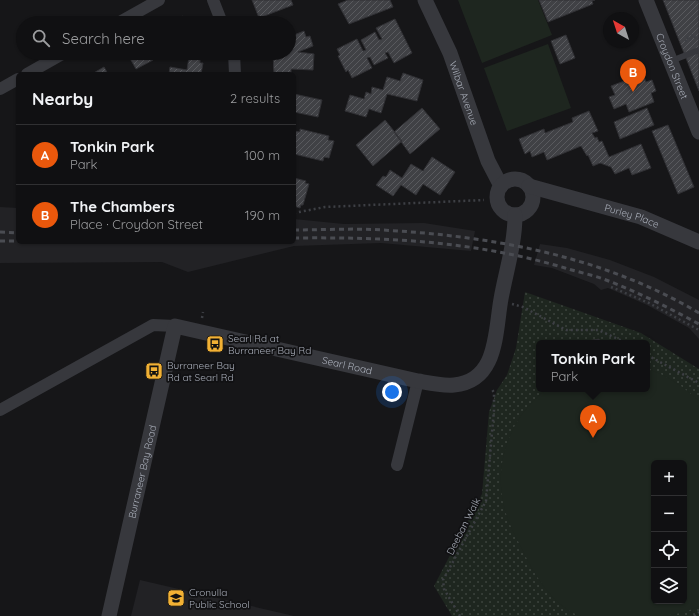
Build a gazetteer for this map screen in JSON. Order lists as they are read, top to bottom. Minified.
{"streets":{"street":["Croydon Street","Wilbar Avenue","Purley Place","Searl Road","Burraneer Bay Road"],"path":["Deeban Walk"]},"crossings":[["Wilbar Avenue","Purley Place"],["Wilbar Avenue","Searl Road"],["Purley Place","Searl Road"],["Searl Road","Burraneer Bay Road"]],"places":{"bus stop":["Searl Rd at Burraneer Bay Rd","Burraneer Bay Rd at Searl Rd"],"school or university":["Cronulla Public School"]},"north":"top left","page":{"search":"Search here","pins":["B","A"],"heading":["Nearby","2 results"],"list":[{"mark":"A","name":"Tonkin Park","note":"Park","value":"100 m"},{"mark":"B","name":"The Chambers","note":"Place · Croydon Street","value":"190 m"}],"popup":["Tonkin Park","Park"],"map_buttons":["+","−"]}}
